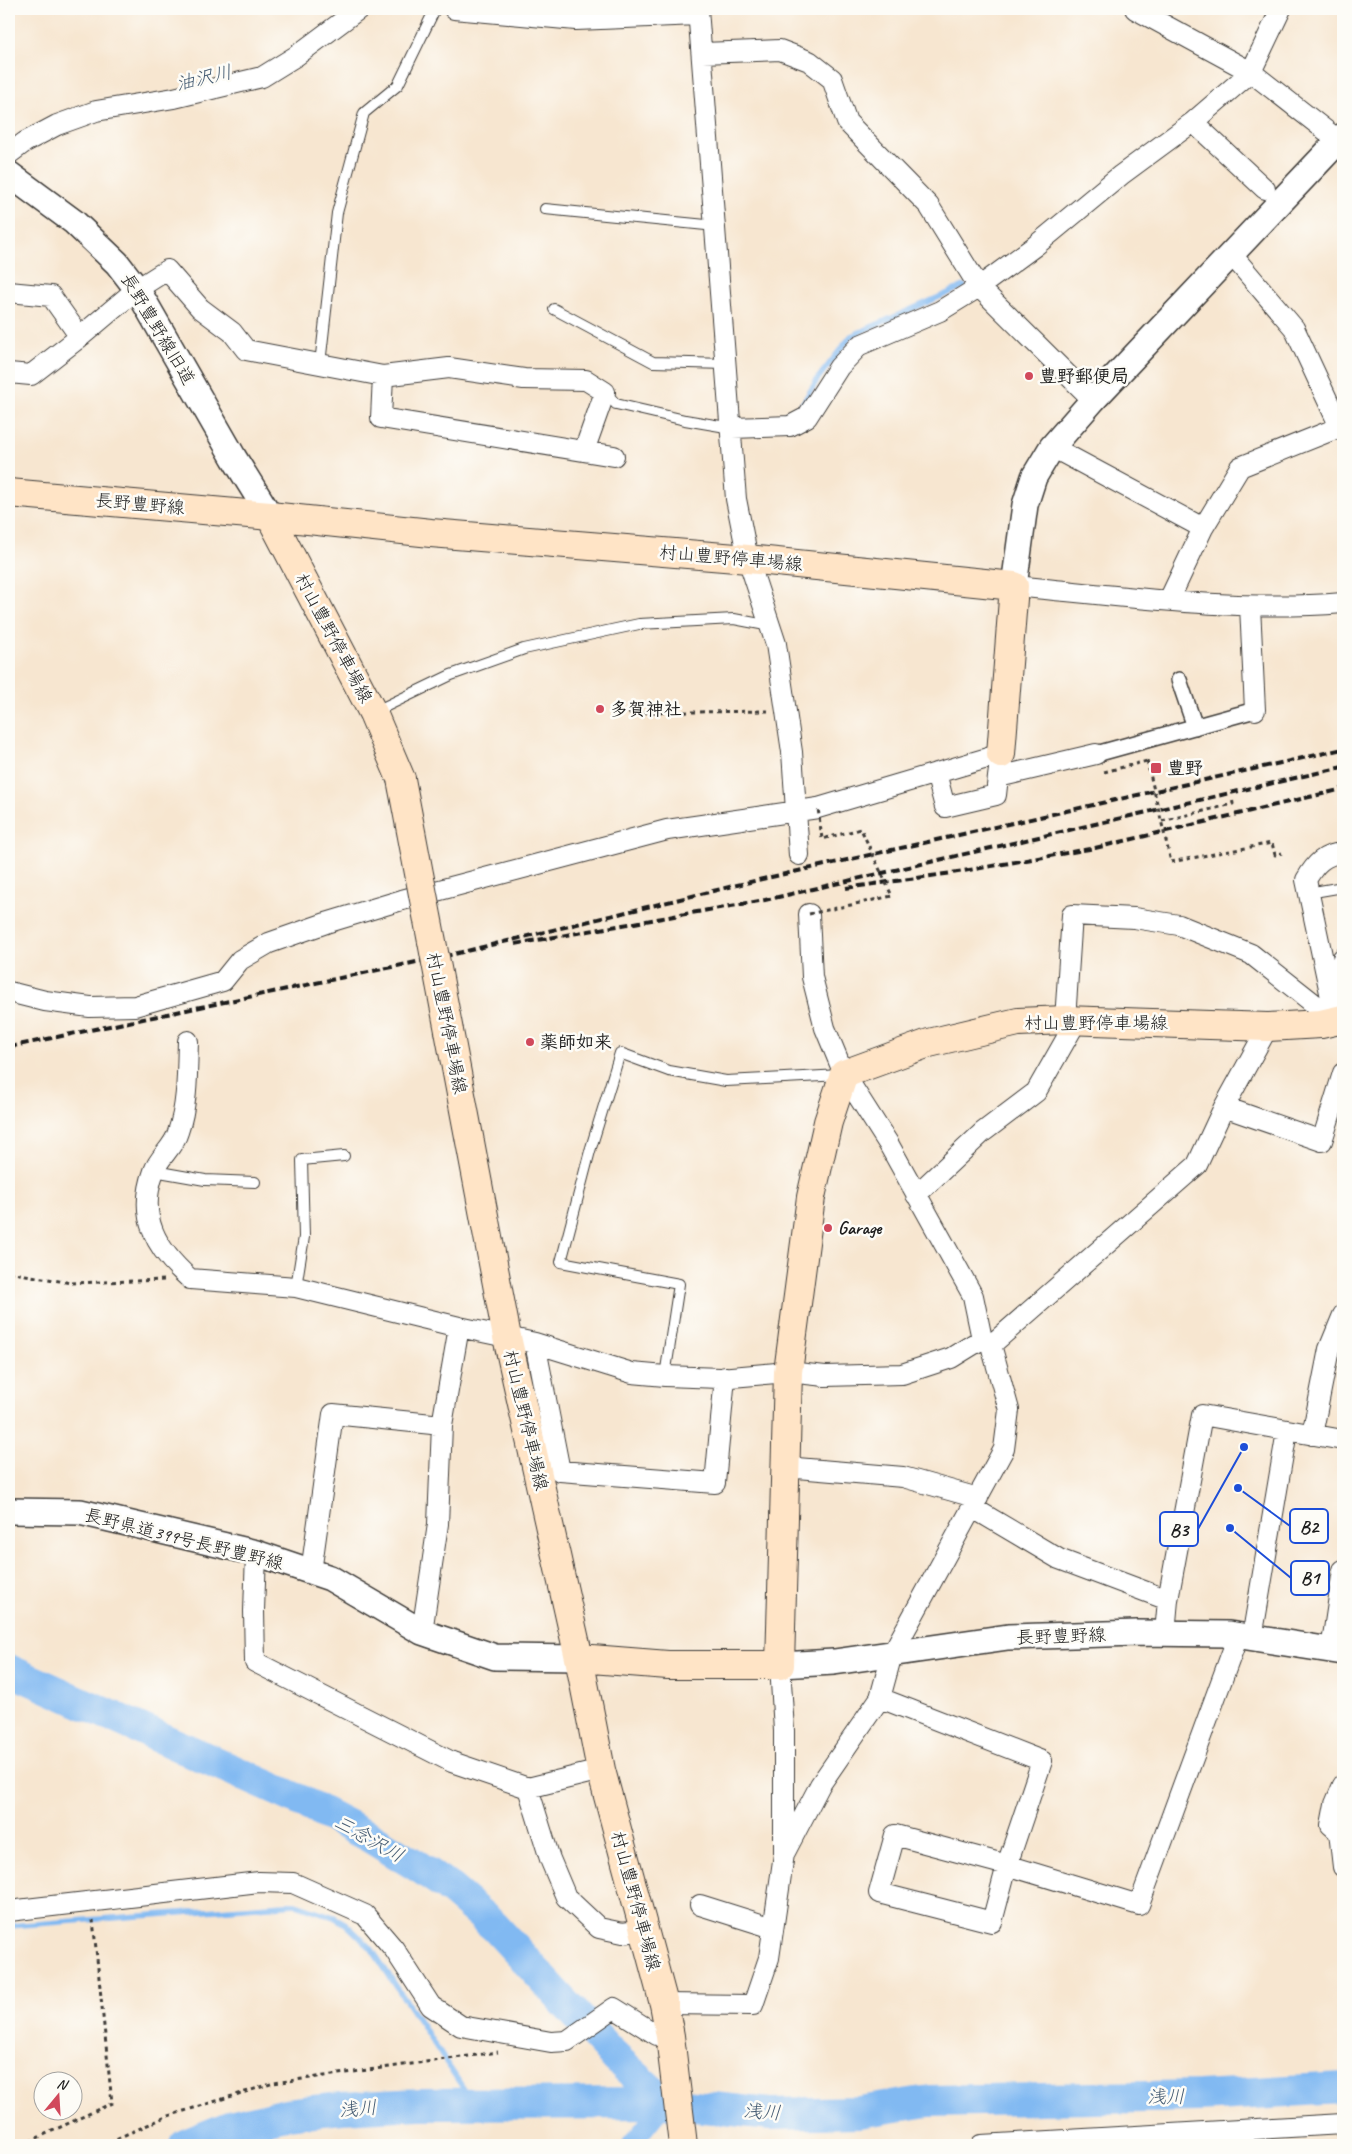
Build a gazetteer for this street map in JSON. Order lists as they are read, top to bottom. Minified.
{"streets":{"main road":["長野豊野線","村山豊野停車場線"],"street":["長野豊野線旧道","長野県道399号長野豊野線"]},"crossings":[["長野豊野線旧道","長野豊野線"],["長野豊野線旧道","村山豊野停車場線"],["長野豊野線","村山豊野停車場線"],["村山豊野停車場線","長野県道399号長野豊野線"]],"water":["油沢川","三念沢川","浅川"],"places":{"other":["豊野郵便局","多賀神社","薬師如来","Garage","B3","B2","B1"],"transit":["豊野"]},"north":"top"}
